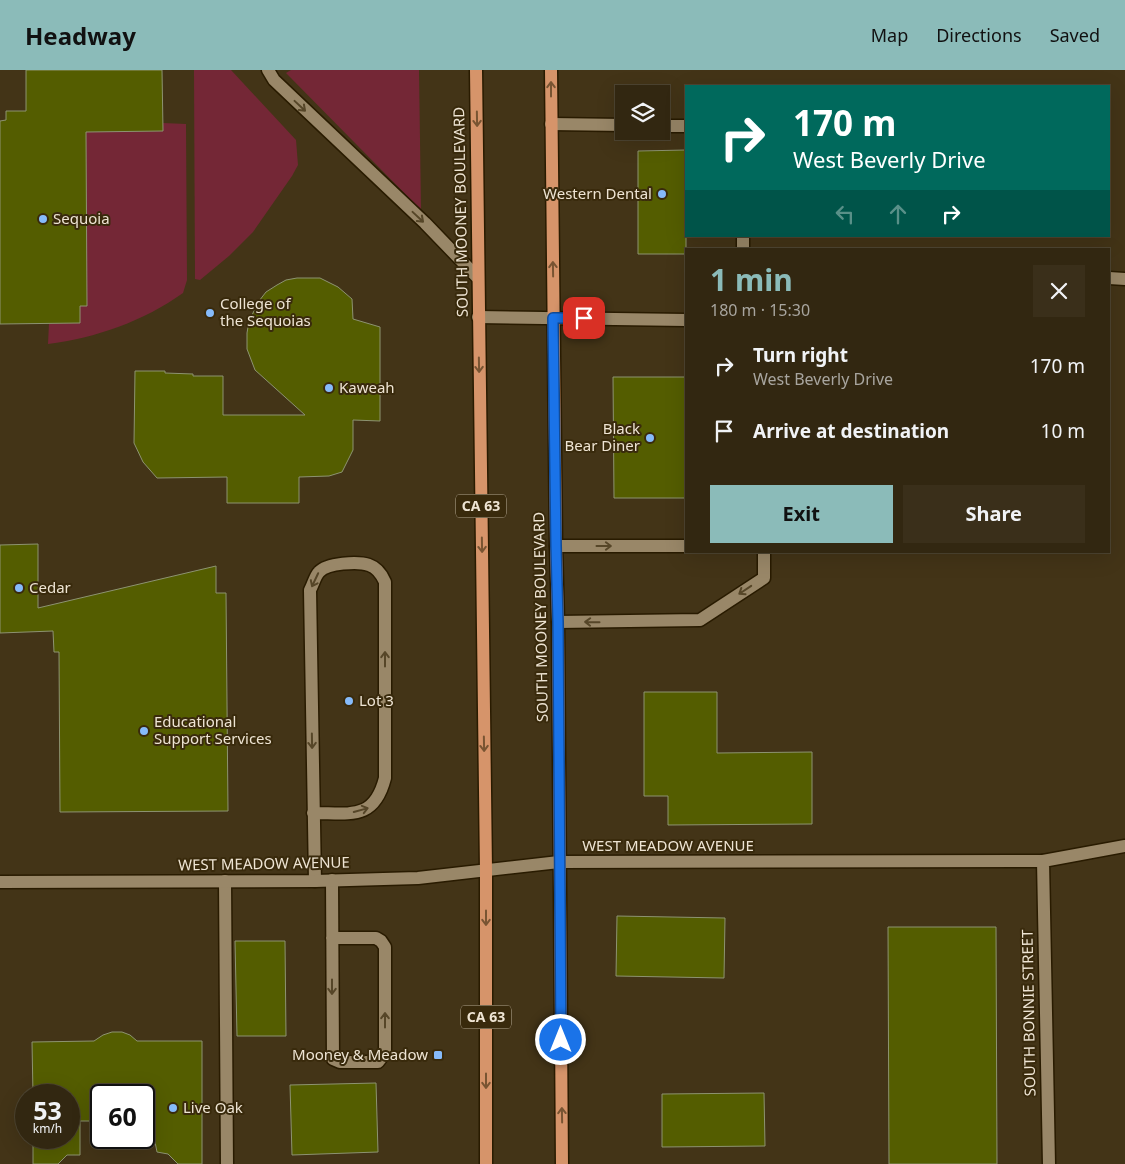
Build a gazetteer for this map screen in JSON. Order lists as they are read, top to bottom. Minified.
{"streets":{"main road":["SOUTH MOONEY BOULEVARD","CA 63"],"street":["WEST MEADOW AVENUE","SOUTH BONNIE STREET"]},"crossings":[["SOUTH MOONEY BOULEVARD","WEST MEADOW AVENUE"],["WEST MEADOW AVENUE","SOUTH BONNIE STREET"]],"places":{"other":["Western Dental","Sequoia","College of the Sequoias","Kaweah","Black Bear Diner","Cedar","Lot 3","Educational Support Services","Live Oak"],"transit":["Mooney & Meadow"]},"page":{"header":"Headway","nav":["Map","Directions","Saved"],"turn":["170 m","West Beverly Drive"],"heading":["1 min","180 m · 15:30"],"list":[{"name":"Turn right","note":"West Beverly Drive","value":"170 m"},{"name":"Arrive at destination","value":"10 m"}],"buttons":["Exit","Share"],"speed":"53 km/h","limit":"60"}}
